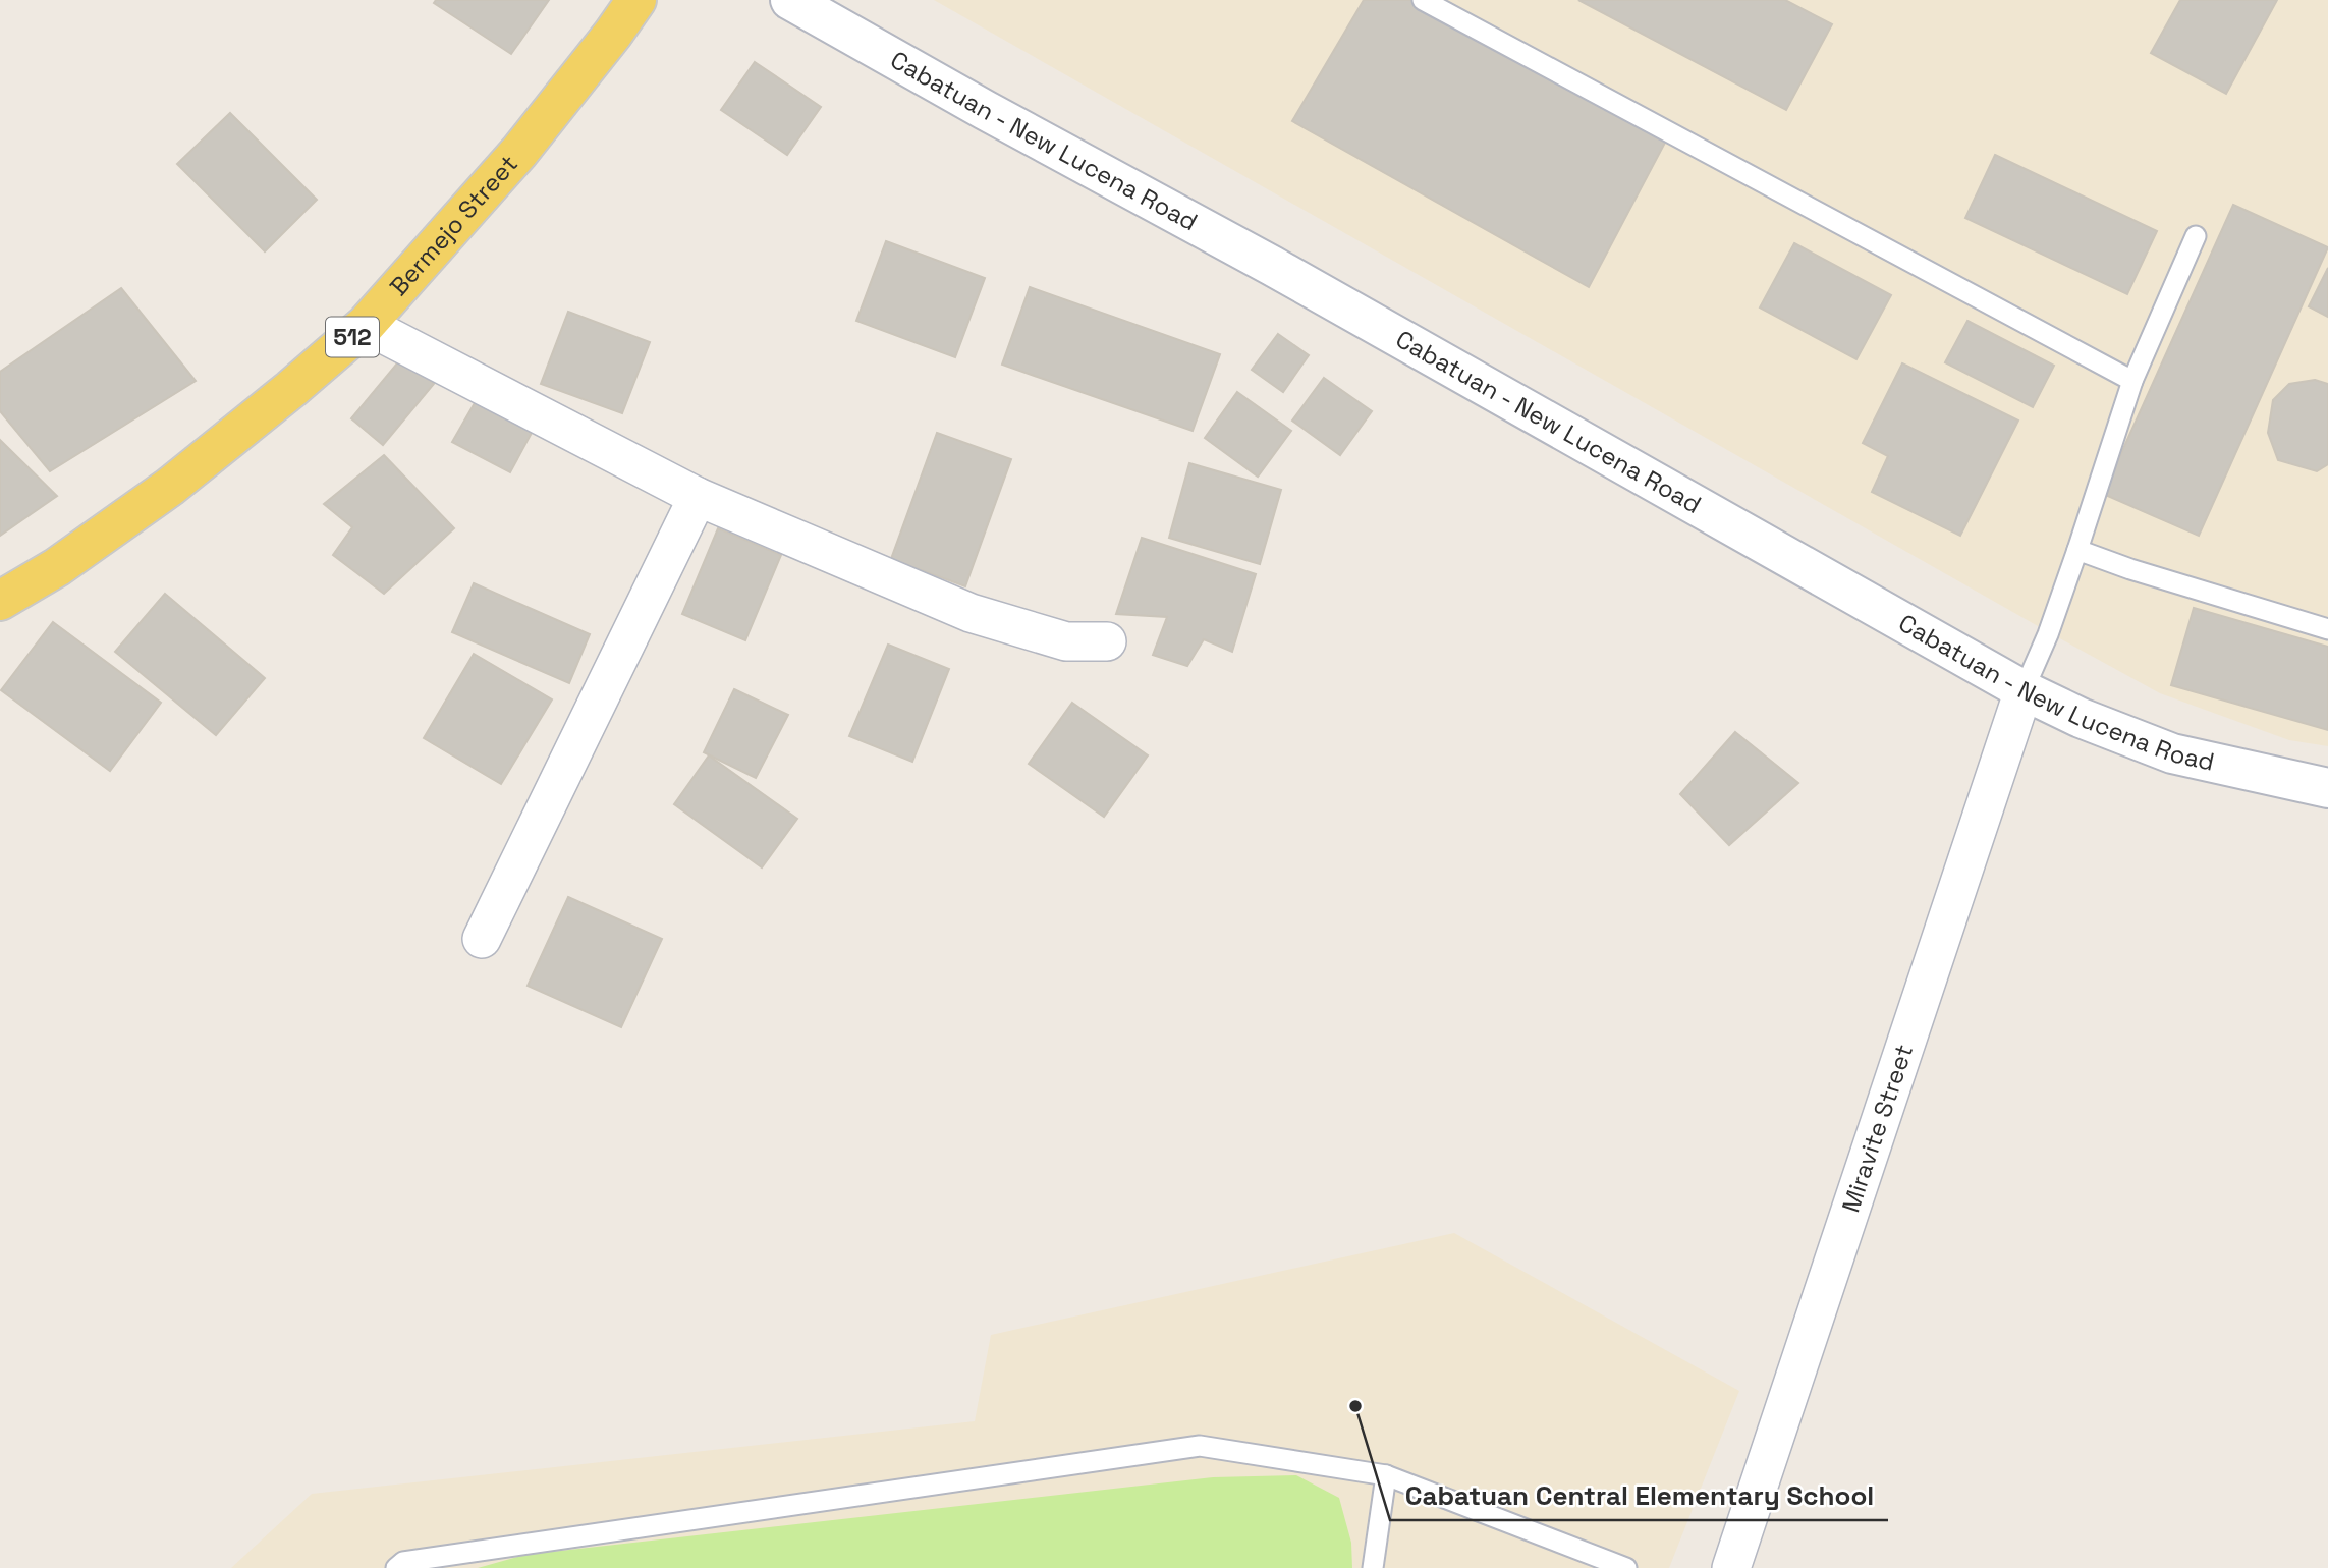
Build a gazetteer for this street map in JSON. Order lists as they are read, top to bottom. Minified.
{"streets":{"main road":["Cabatuan - New Lucena Road","Bermejo Street","512"],"street":["Miravite Street"]},"crossings":[["Cabatuan - New Lucena Road","Miravite Street"]],"places":["Cabatuan Central Elementary School"]}
